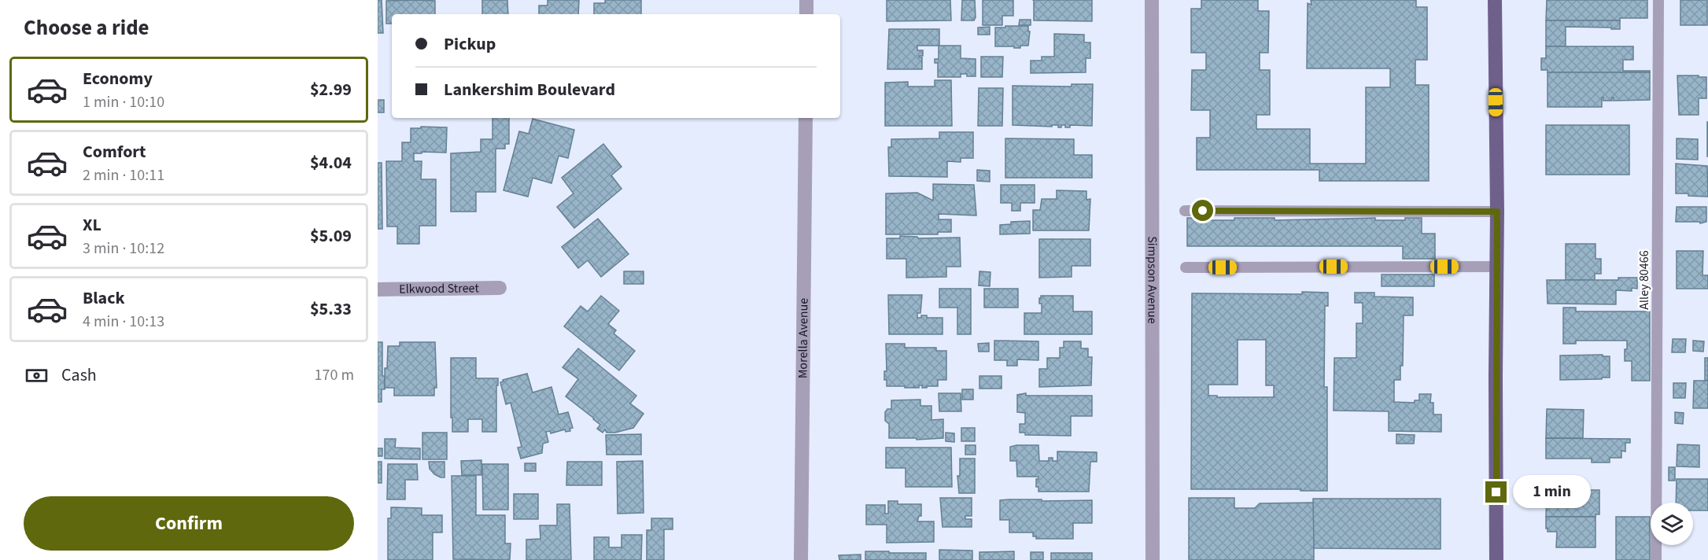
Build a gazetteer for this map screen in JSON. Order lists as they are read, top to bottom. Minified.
{"streets":{"street":["Simpson Avenue","Elkwood Street","Morella Avenue"],"lane":["Alley 80466"]},"page":{"heading":"Choose a ride","banner":["Pickup","Lankershim Boulevard"],"list":[{"name":"Economy","note":"1 min · 10:10","value":"$2.99"},{"name":"Comfort","note":"2 min · 10:11","value":"$4.04"},{"name":"XL","note":"3 min · 10:12","value":"$5.09"},{"name":"Black","note":"4 min · 10:13","value":"$5.33"}],"pay":["Cash","170 m"],"bubble":"1 min","buttons":"Confirm"}}
